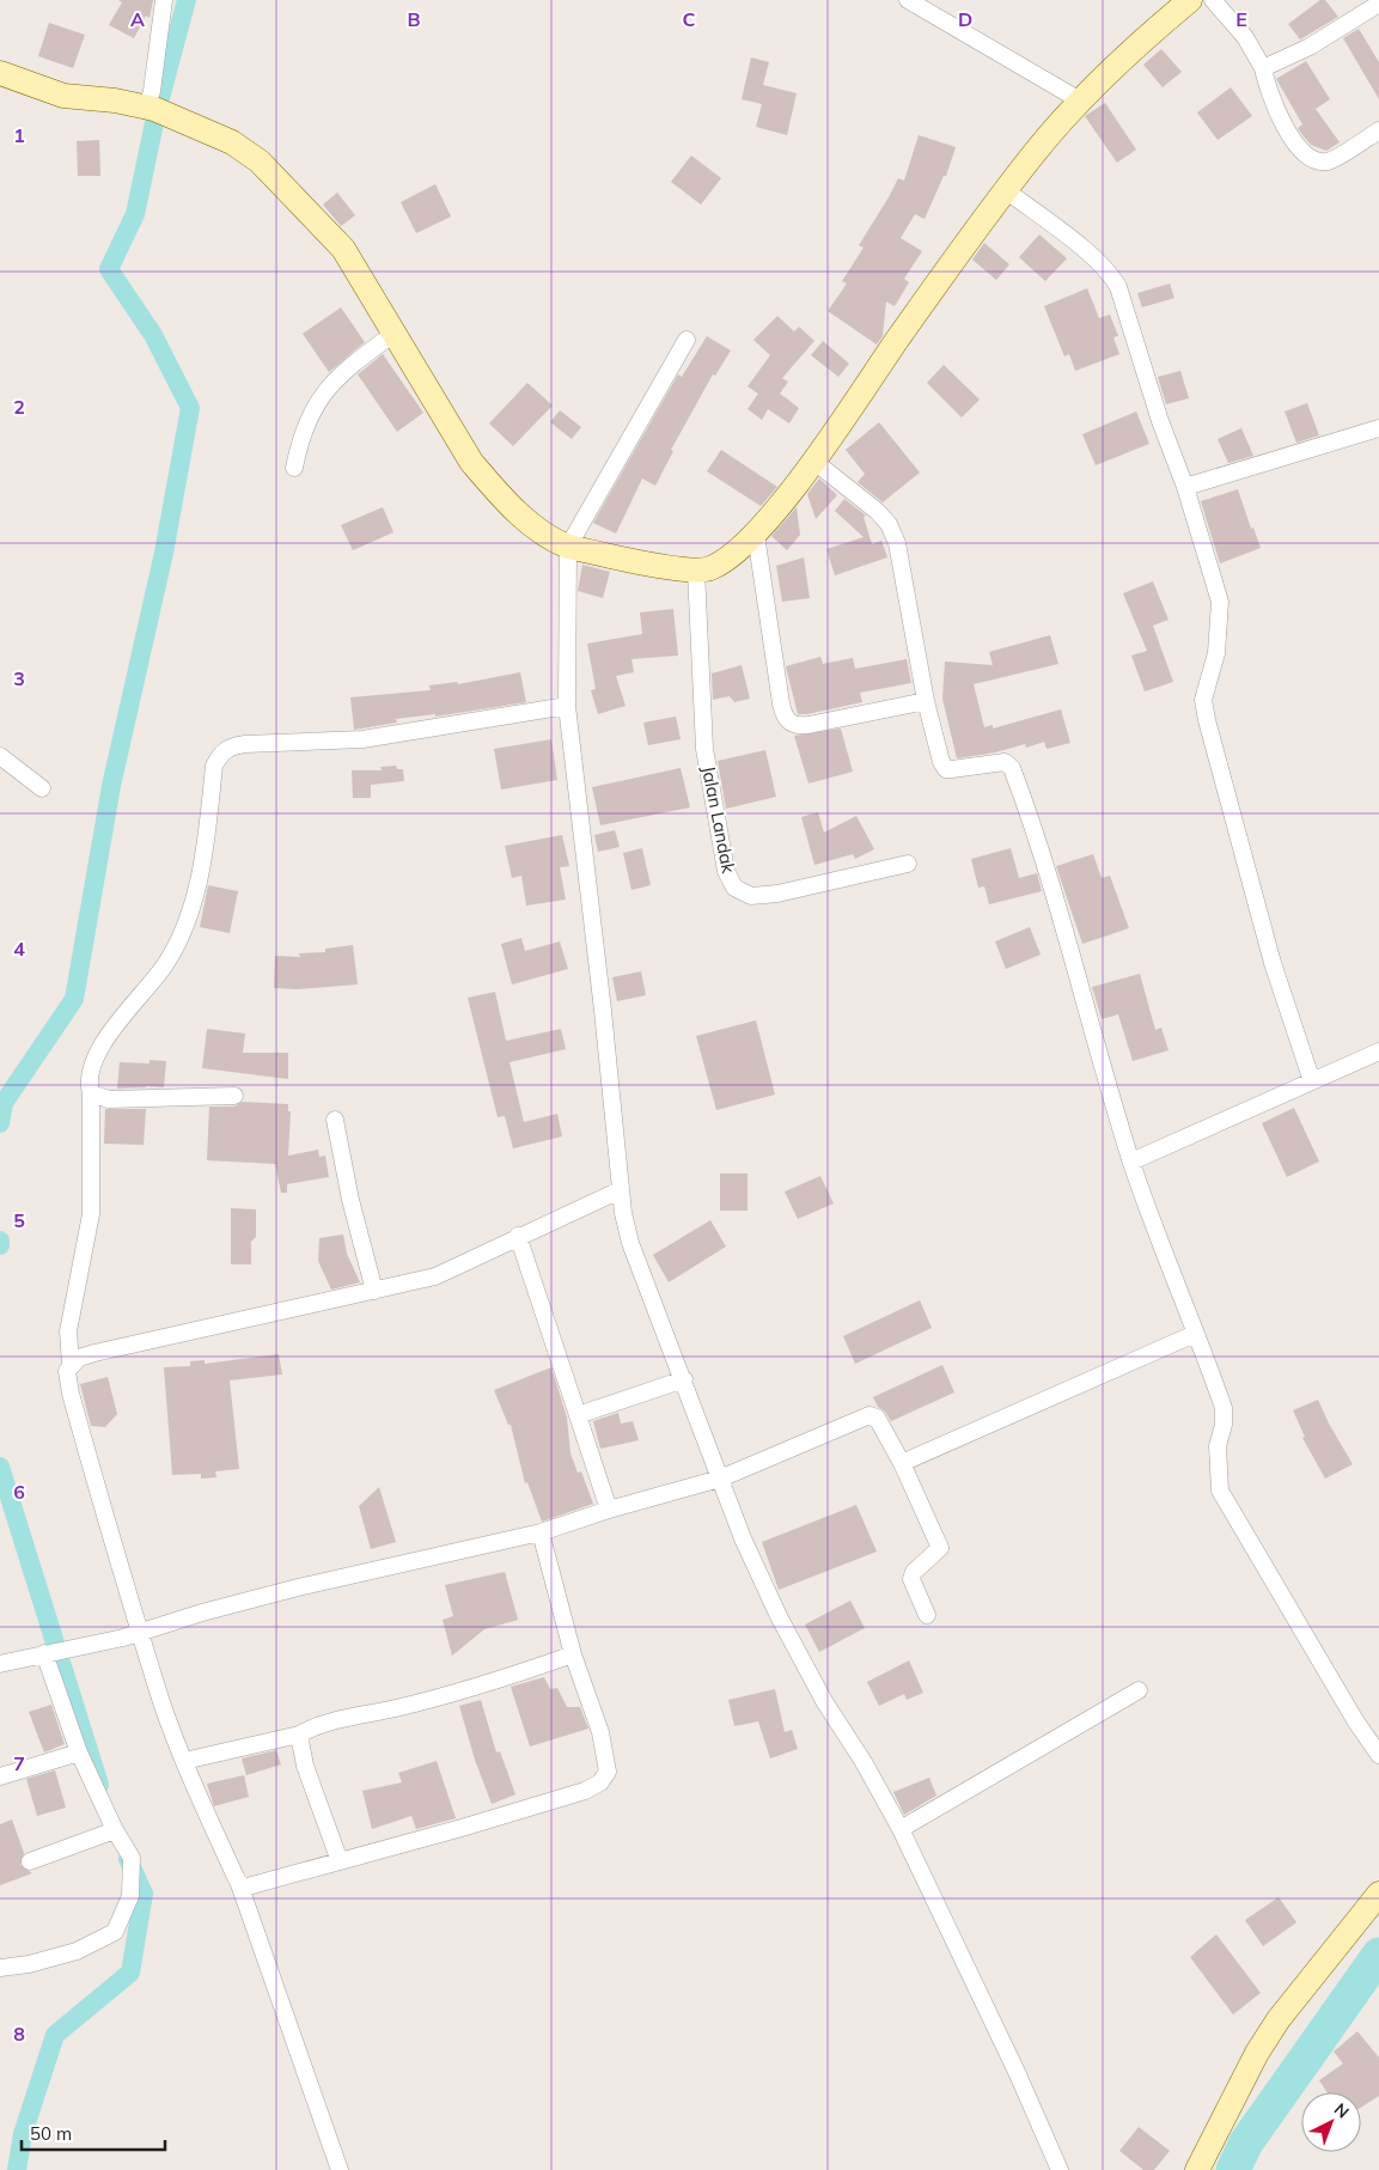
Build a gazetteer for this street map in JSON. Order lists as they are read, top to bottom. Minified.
{"streets":{"street":["Jalan Landak"]},"scale_bar":"50 m","north":"top right","grid":{"columns":["A","B","C","D","E"],"rows":["1","2","3","4","5","6","7","8"]}}
